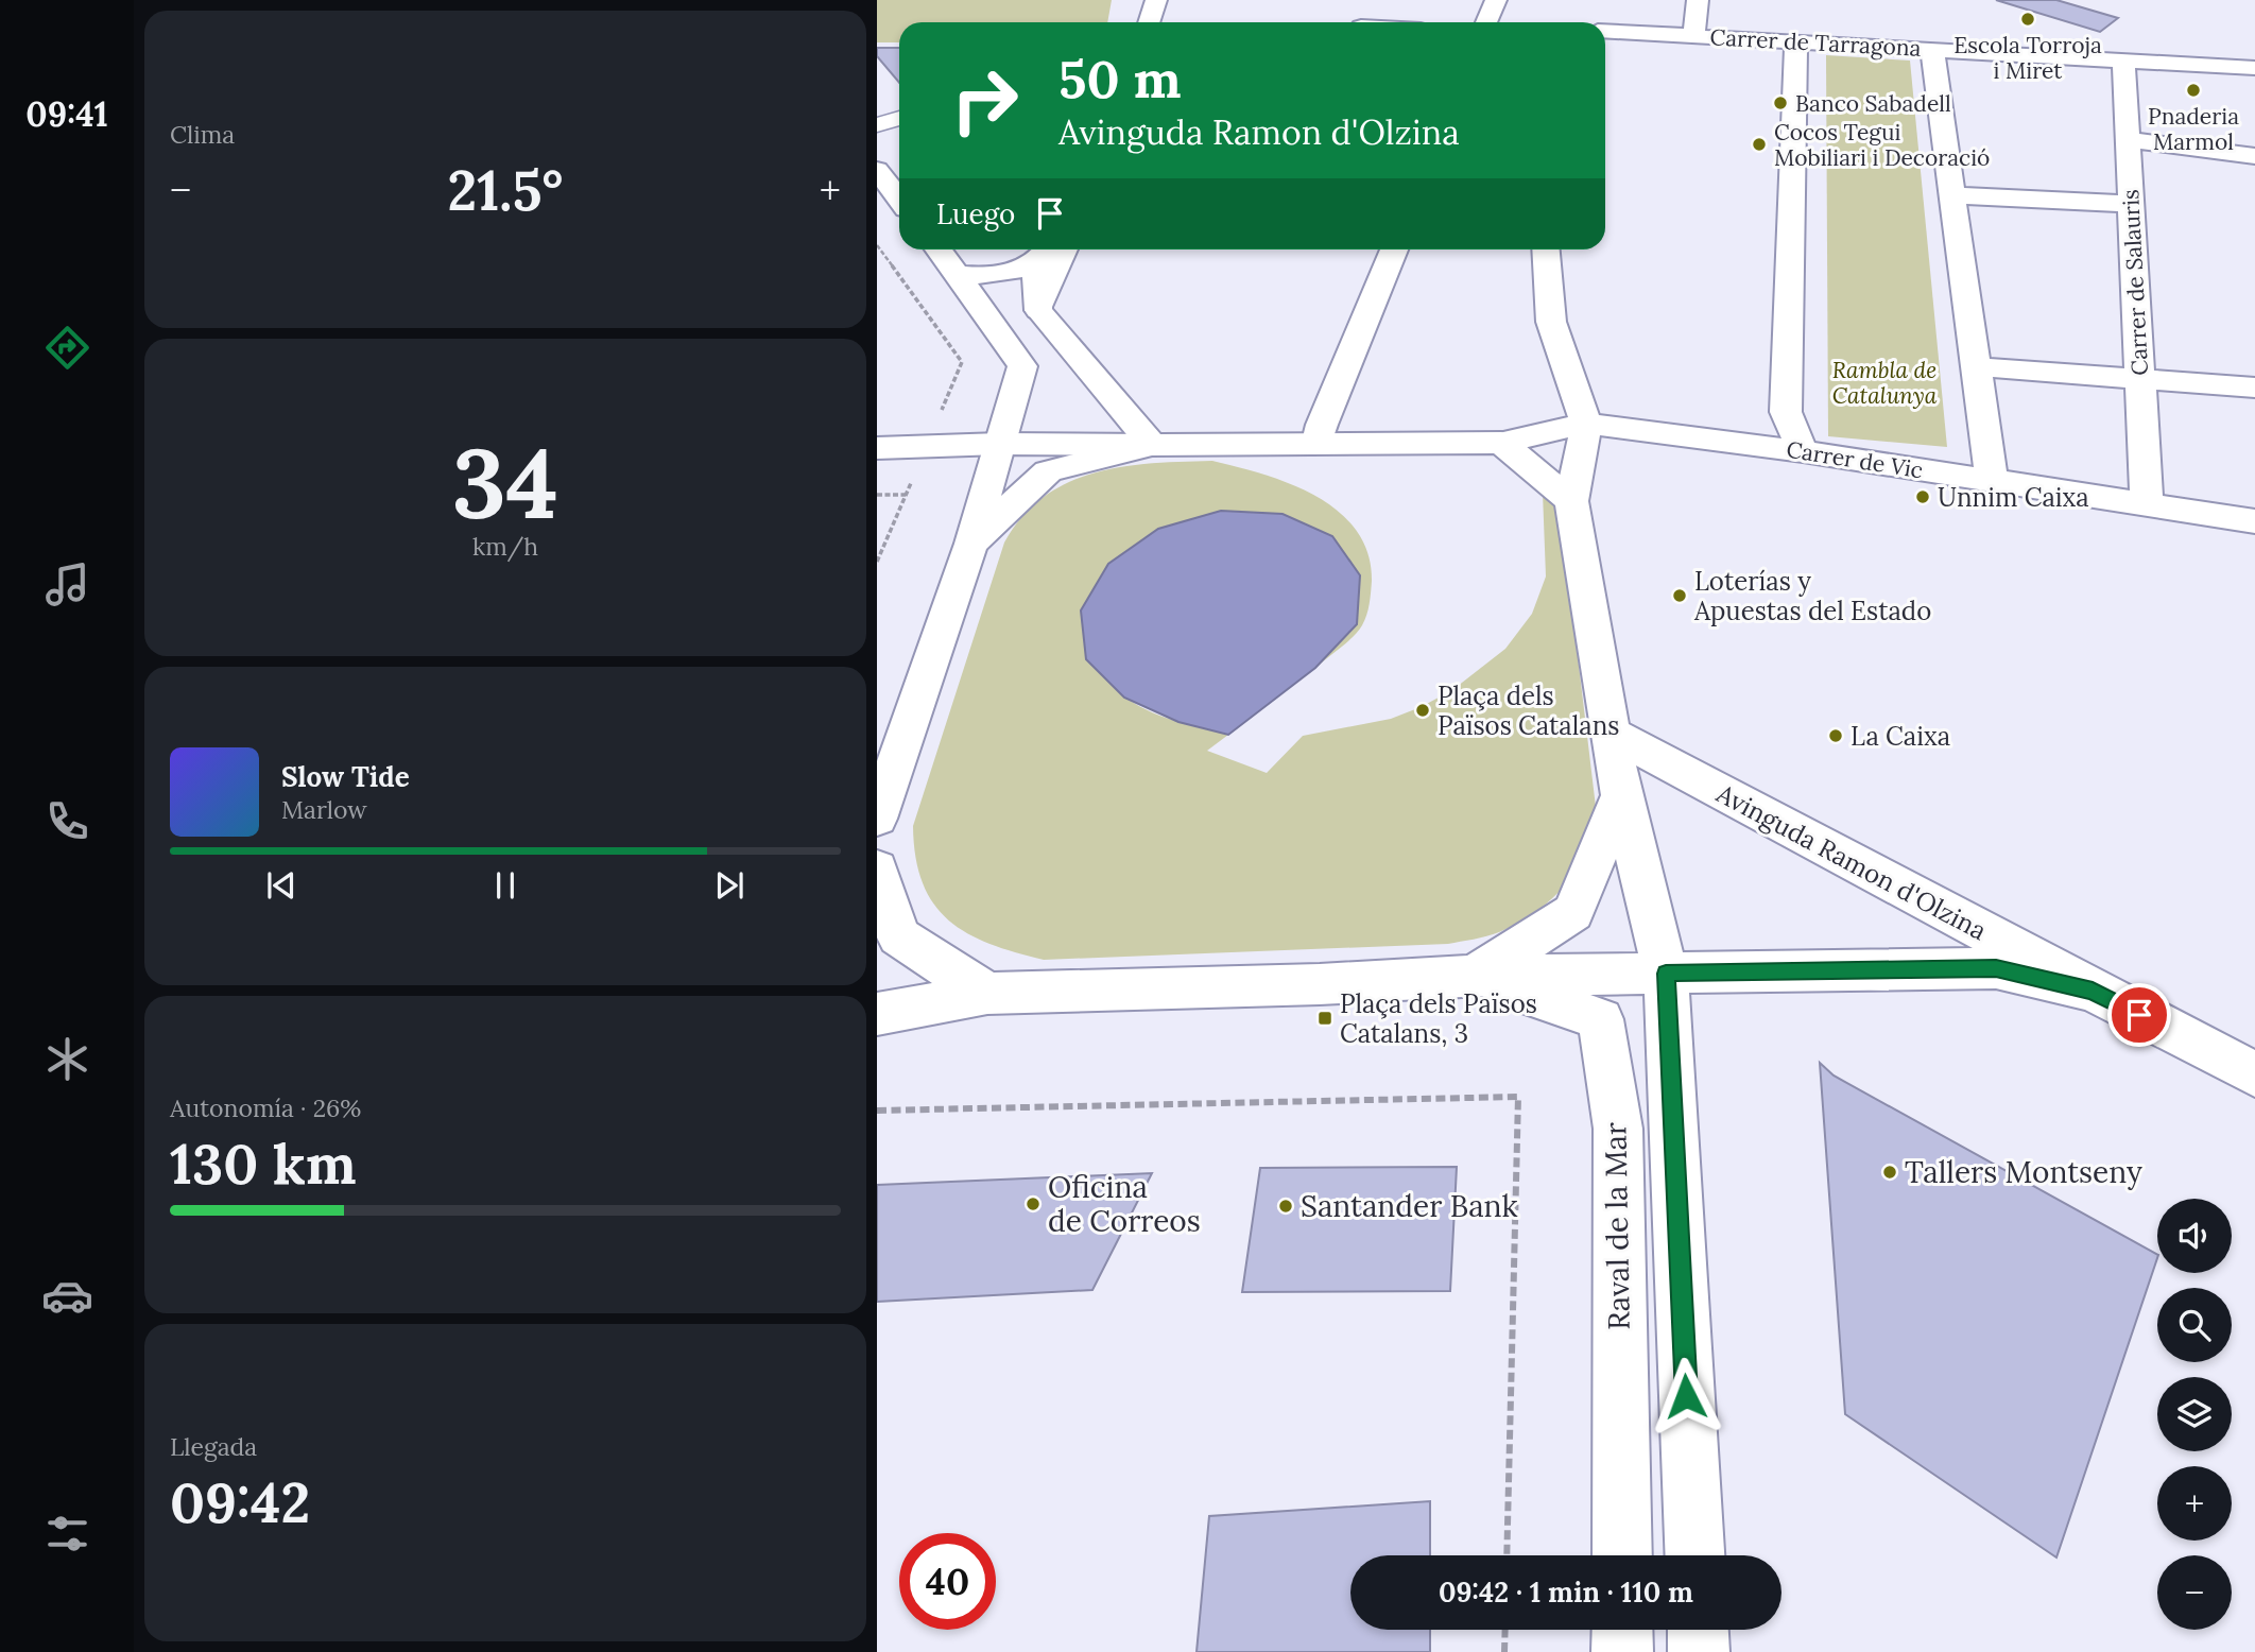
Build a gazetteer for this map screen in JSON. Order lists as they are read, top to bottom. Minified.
{"streets":{"street":["Carrer de Tarragona","Carrer de Salauris","Carrer de Vic","Avinguda Ramon d'Olzina","Raval de la Mar"]},"crossings":[["Carrer de Tarragona","Carrer de Salauris"],["Carrer de Salauris","Carrer de Vic"],["Avinguda Ramon d'Olzina","Raval de la Mar"]],"parks":["Rambla de Catalunya"],"places":{"other":["Escola Torroja i Miret","Pnaderia Marmol","Banco Sabadell","Cocos Tegui Mobiliari i Decoració","Unnim Caixa","Loterías y Apuestas del Estado","Plaça dels Països Catalans","La Caixa","Tallers Montseny","Oficina de Correos","Santander Bank"],"transit":["Plaça dels Països Catalans, 3"]},"page":{"tabs":"09:41","tile":["Clima",["34","km/h"],["Autonomía · 26%","130 km"],["Llegada","09:42"]],"turn":["50 m","Avinguda Ramon d'Olzina"],"heat":["−","21.5°","+"],"then":"Luego","song":["Slow Tide","Marlow"],"map_buttons":["+","−"],"limit":"40","trip":"09:42 · 1 min · 110 m"}}
